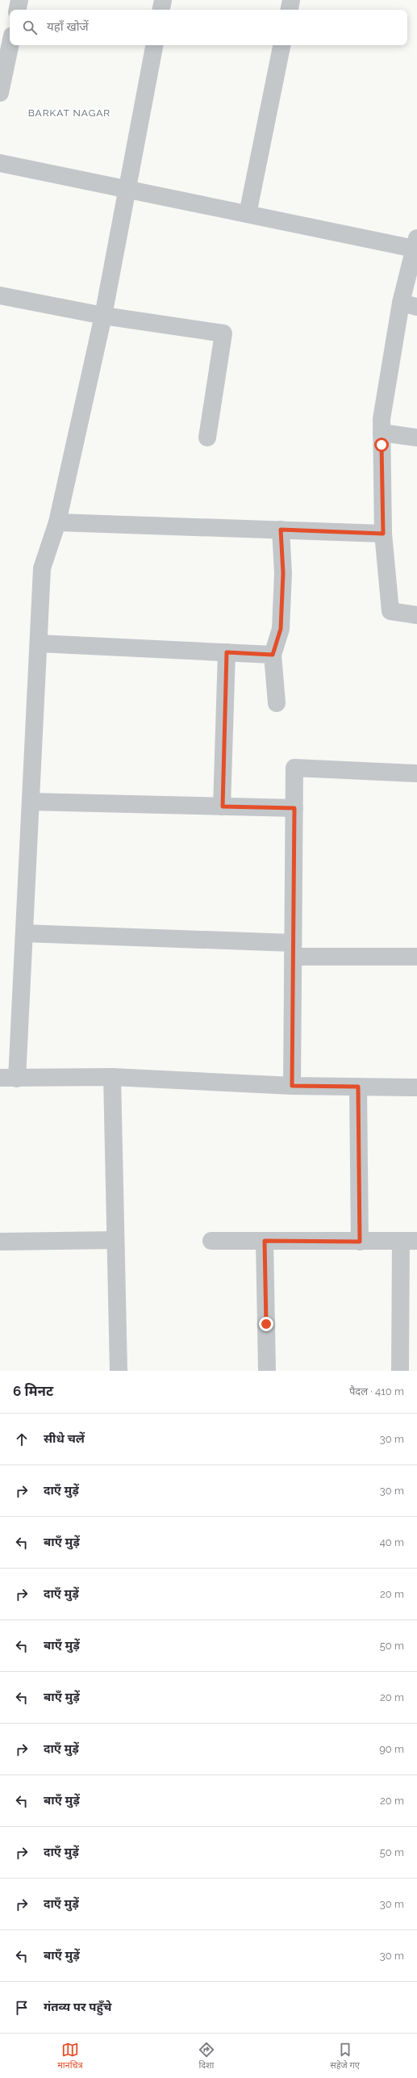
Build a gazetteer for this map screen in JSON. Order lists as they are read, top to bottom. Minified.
{"districts":["BARKAT NAGAR"],"page":{"search":"यहाँ खोजें","heading":["6 मिनट","पैदल · 410 m"],"list":[["सीधे चलें","30 m"],["दाएँ मुड़ें","30 m"],["बाएँ मुड़ें","40 m"],["दाएँ मुड़ें","20 m"],["बाएँ मुड़ें","50 m"],["बाएँ मुड़ें","20 m"],["दाएँ मुड़ें","90 m"],["बाएँ मुड़ें","20 m"],["दाएँ मुड़ें","50 m"],["दाएँ मुड़ें","30 m"],["बाएँ मुड़ें","30 m"],"गंतव्य पर पहुँचे"],"nav":["मानचित्र","दिशा","सहेजे गए"]}}
